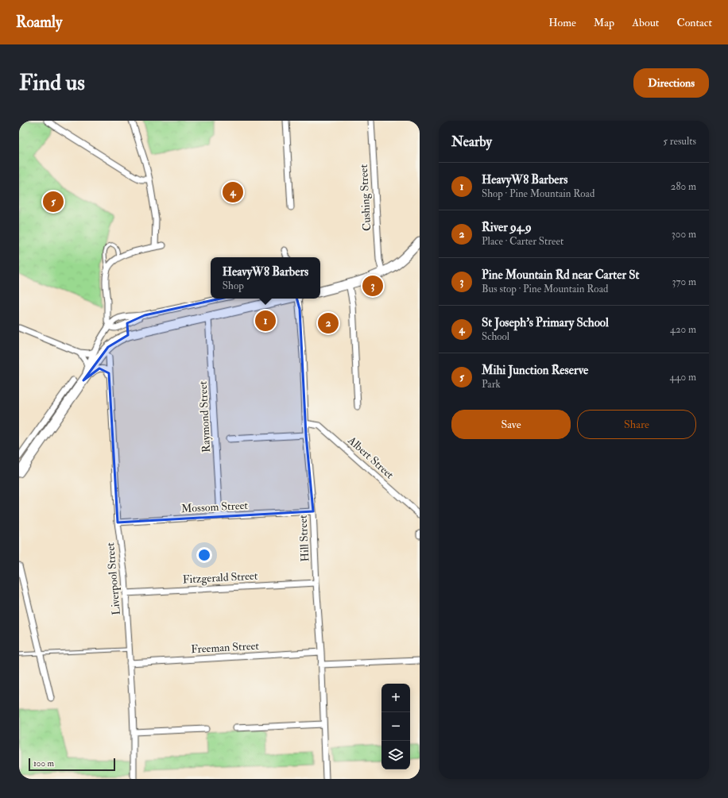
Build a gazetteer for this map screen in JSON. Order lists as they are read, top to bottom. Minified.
{"streets":{"street":["Cushing Street","Raymond Street","Albert Street","Mossom Street","Hill Street","Fitzgerald Street","Liverpool Street","Freeman Street"]},"crossings":[["Raymond Street","Mossom Street"],["Albert Street","Hill Street"],["Mossom Street","Hill Street"],["Mossom Street","Liverpool Street"],["Hill Street","Fitzgerald Street"],["Hill Street","Freeman Street"],["Fitzgerald Street","Liverpool Street"],["Liverpool Street","Freeman Street"]],"scale_bar":"100 m","page":{"header":"Roamly","nav":["Home","Map","About","Contact"],"buttons":["Directions",["Save","Share"]],"title":"Find us","heading":["Nearby","5 results"],"list":[{"mark":"1","name":"HeavyW8 Barbers","note":"Shop · Pine Mountain Road","value":"280 m"},{"mark":"2","name":"River 94.9","note":"Place · Carter Street","value":"300 m"},{"mark":"3","name":"Pine Mountain Rd near Carter St","note":"Bus stop · Pine Mountain Road","value":"370 m"},{"mark":"4","name":"St Joseph's Primary School","note":"School","value":"420 m"},{"mark":"5","name":"Mihi Junction Reserve","note":"Park","value":"440 m"}],"pins":["4","5","3","1","2"],"popup":["HeavyW8 Barbers","Shop"],"map_buttons":["+","−"],"scale":"100 m"}}
